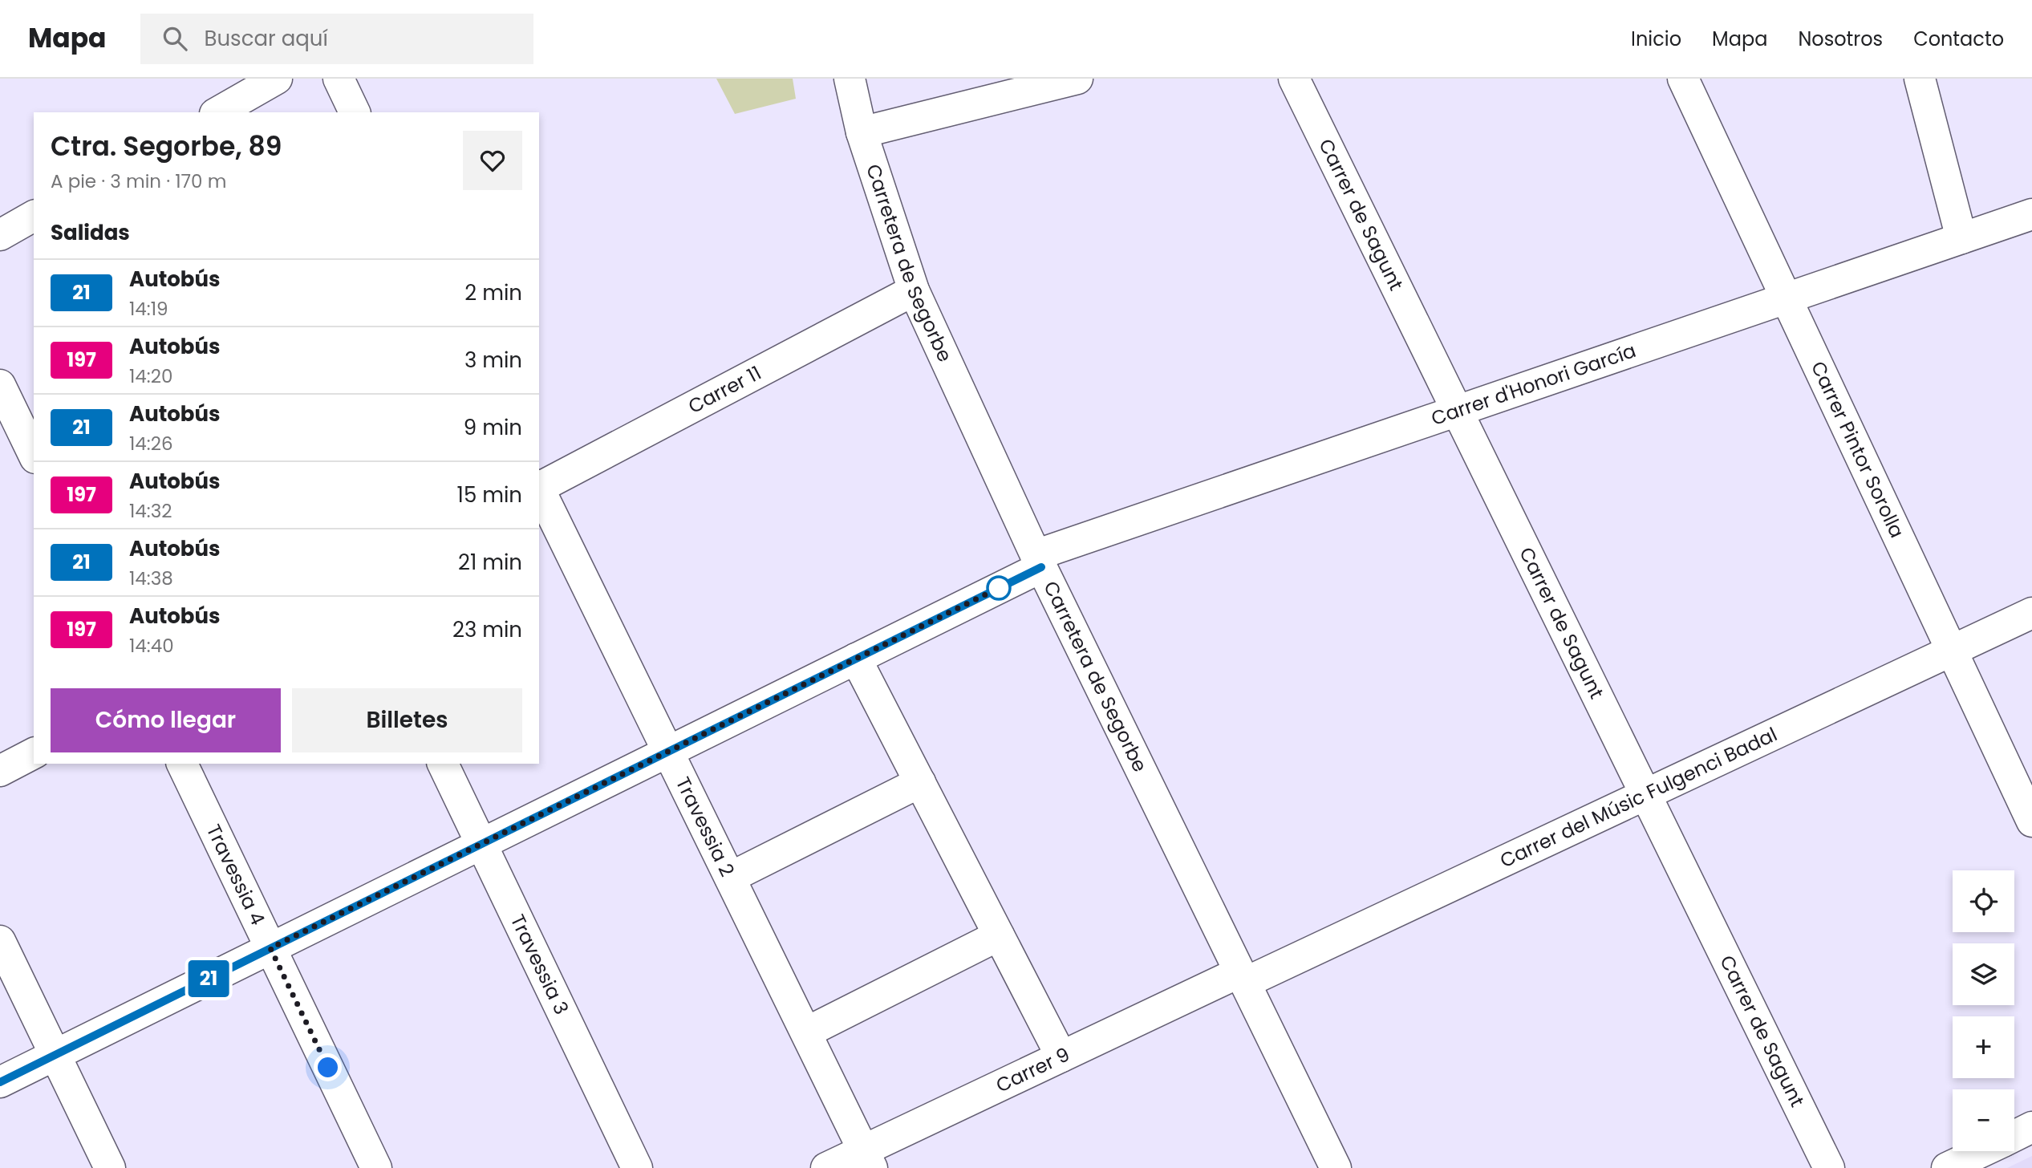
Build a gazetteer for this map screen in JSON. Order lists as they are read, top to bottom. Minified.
{"streets":{"street":["Carrer de Sagunt","Carretera de Segorbe","Carrer d'Honori García","Carrer 11","Carrer Pintor Sorolla","Carrer del Músic Fulgenci Badal","Travessia 2","Travessia 4","Travessia 3","Carrer 9"]},"crossings":[["Carrer de Sagunt","Carrer d'Honori García"],["Carrer de Sagunt","Carrer del Músic Fulgenci Badal"],["Carretera de Segorbe","Carrer d'Honori García"],["Carretera de Segorbe","Carrer 11"],["Carretera de Segorbe","Carrer del Músic Fulgenci Badal"],["Carretera de Segorbe","Carrer 9"],["Carrer d'Honori García","Carrer Pintor Sorolla"],["Carrer d'Honori García","Travessia 2"],["Carrer d'Honori García","Travessia 4"],["Carrer d'Honori García","Travessia 3"],["Carrer Pintor Sorolla","Carrer del Músic Fulgenci Badal"],["Carrer del Músic Fulgenci Badal","Carrer 9"],["Travessia 2","Carrer 9"]],"lines":["bus line 21"],"page":{"header":"Mapa","search":"Buscar aquí","nav":["Inicio","Mapa","Nosotros","Contacto"],"on_map":"21","heading":[["Ctra. Segorbe, 89","A pie · 3 min · 170 m"],"Salidas"],"list":[{"mark":"21","name":"Autobús","note":"14:19","value":"2 min"},{"mark":"197","name":"Autobús","note":"14:20","value":"3 min"},{"mark":"21","name":"Autobús","note":"14:26","value":"9 min"},{"mark":"197","name":"Autobús","note":"14:32","value":"15 min"},{"mark":"21","name":"Autobús","note":"14:38","value":"21 min"},{"mark":"197","name":"Autobús","note":"14:40","value":"23 min"}],"buttons":["Cómo llegar","Billetes"],"map_buttons":["+","−"]}}
